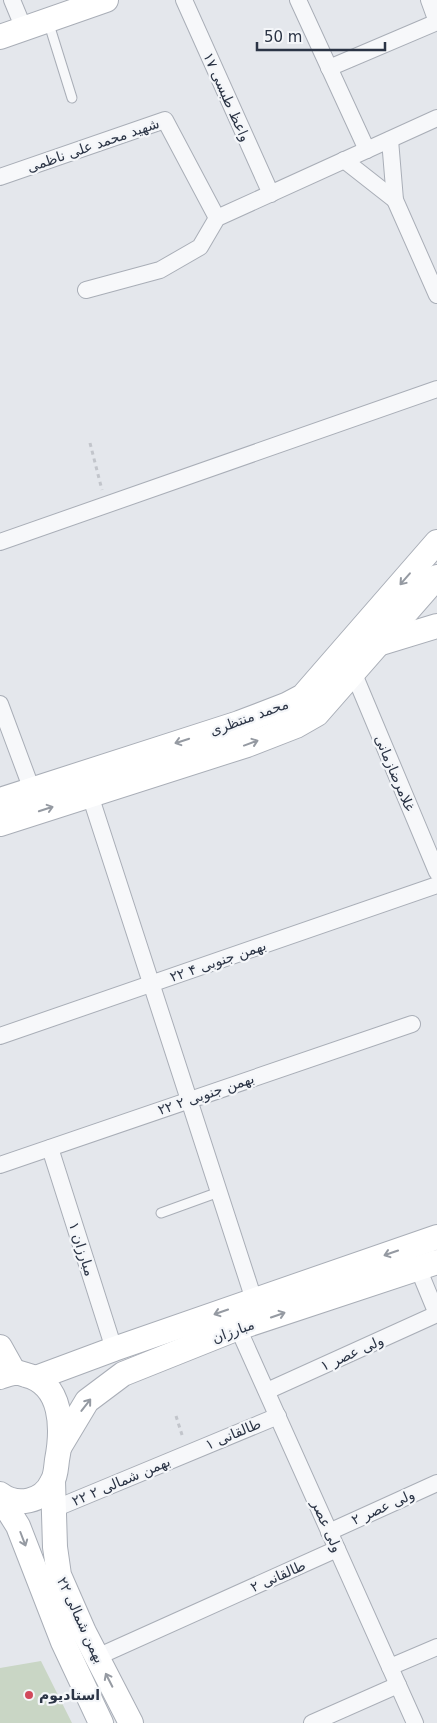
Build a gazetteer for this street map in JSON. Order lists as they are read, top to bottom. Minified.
{"streets":{"street":["واعظ طبسی ۱۷","شهید محمد علی ناظمی","محمد منتظری","غلامرضازمانی","۲۲ بهمن جنوبی ۴","۲۲ بهمن جنوبی ۲","مبارزان ۱","مبارزان","ولی عصر ۱","طالقانی ۱","۲۲ بهمن شمالی ۲","ولی عصر ۲","ولی عصر","طالقانی ۲","۲۲ بهمن شمالی"]},"crossings":[["محمد منتظری","غلامرضازمانی"],["۲۲ بهمن جنوبی ۲","مبارزان ۱"],["مبارزان ۱","مبارزان"],["مبارزان","ولی عصر"],["مبارزان","۲۲ بهمن شمالی"],["ولی عصر ۱","ولی عصر"],["طالقانی ۱","۲۲ بهمن شمالی ۲"],["طالقانی ۱","ولی عصر"],["۲۲ بهمن شمالی ۲","۲۲ بهمن شمالی"],["ولی عصر ۲","ولی عصر"],["ولی عصر","طالقانی ۲"],["طالقانی ۲","۲۲ بهمن شمالی"]],"places":["استادیوم"],"scale_bar":"50 m"}
